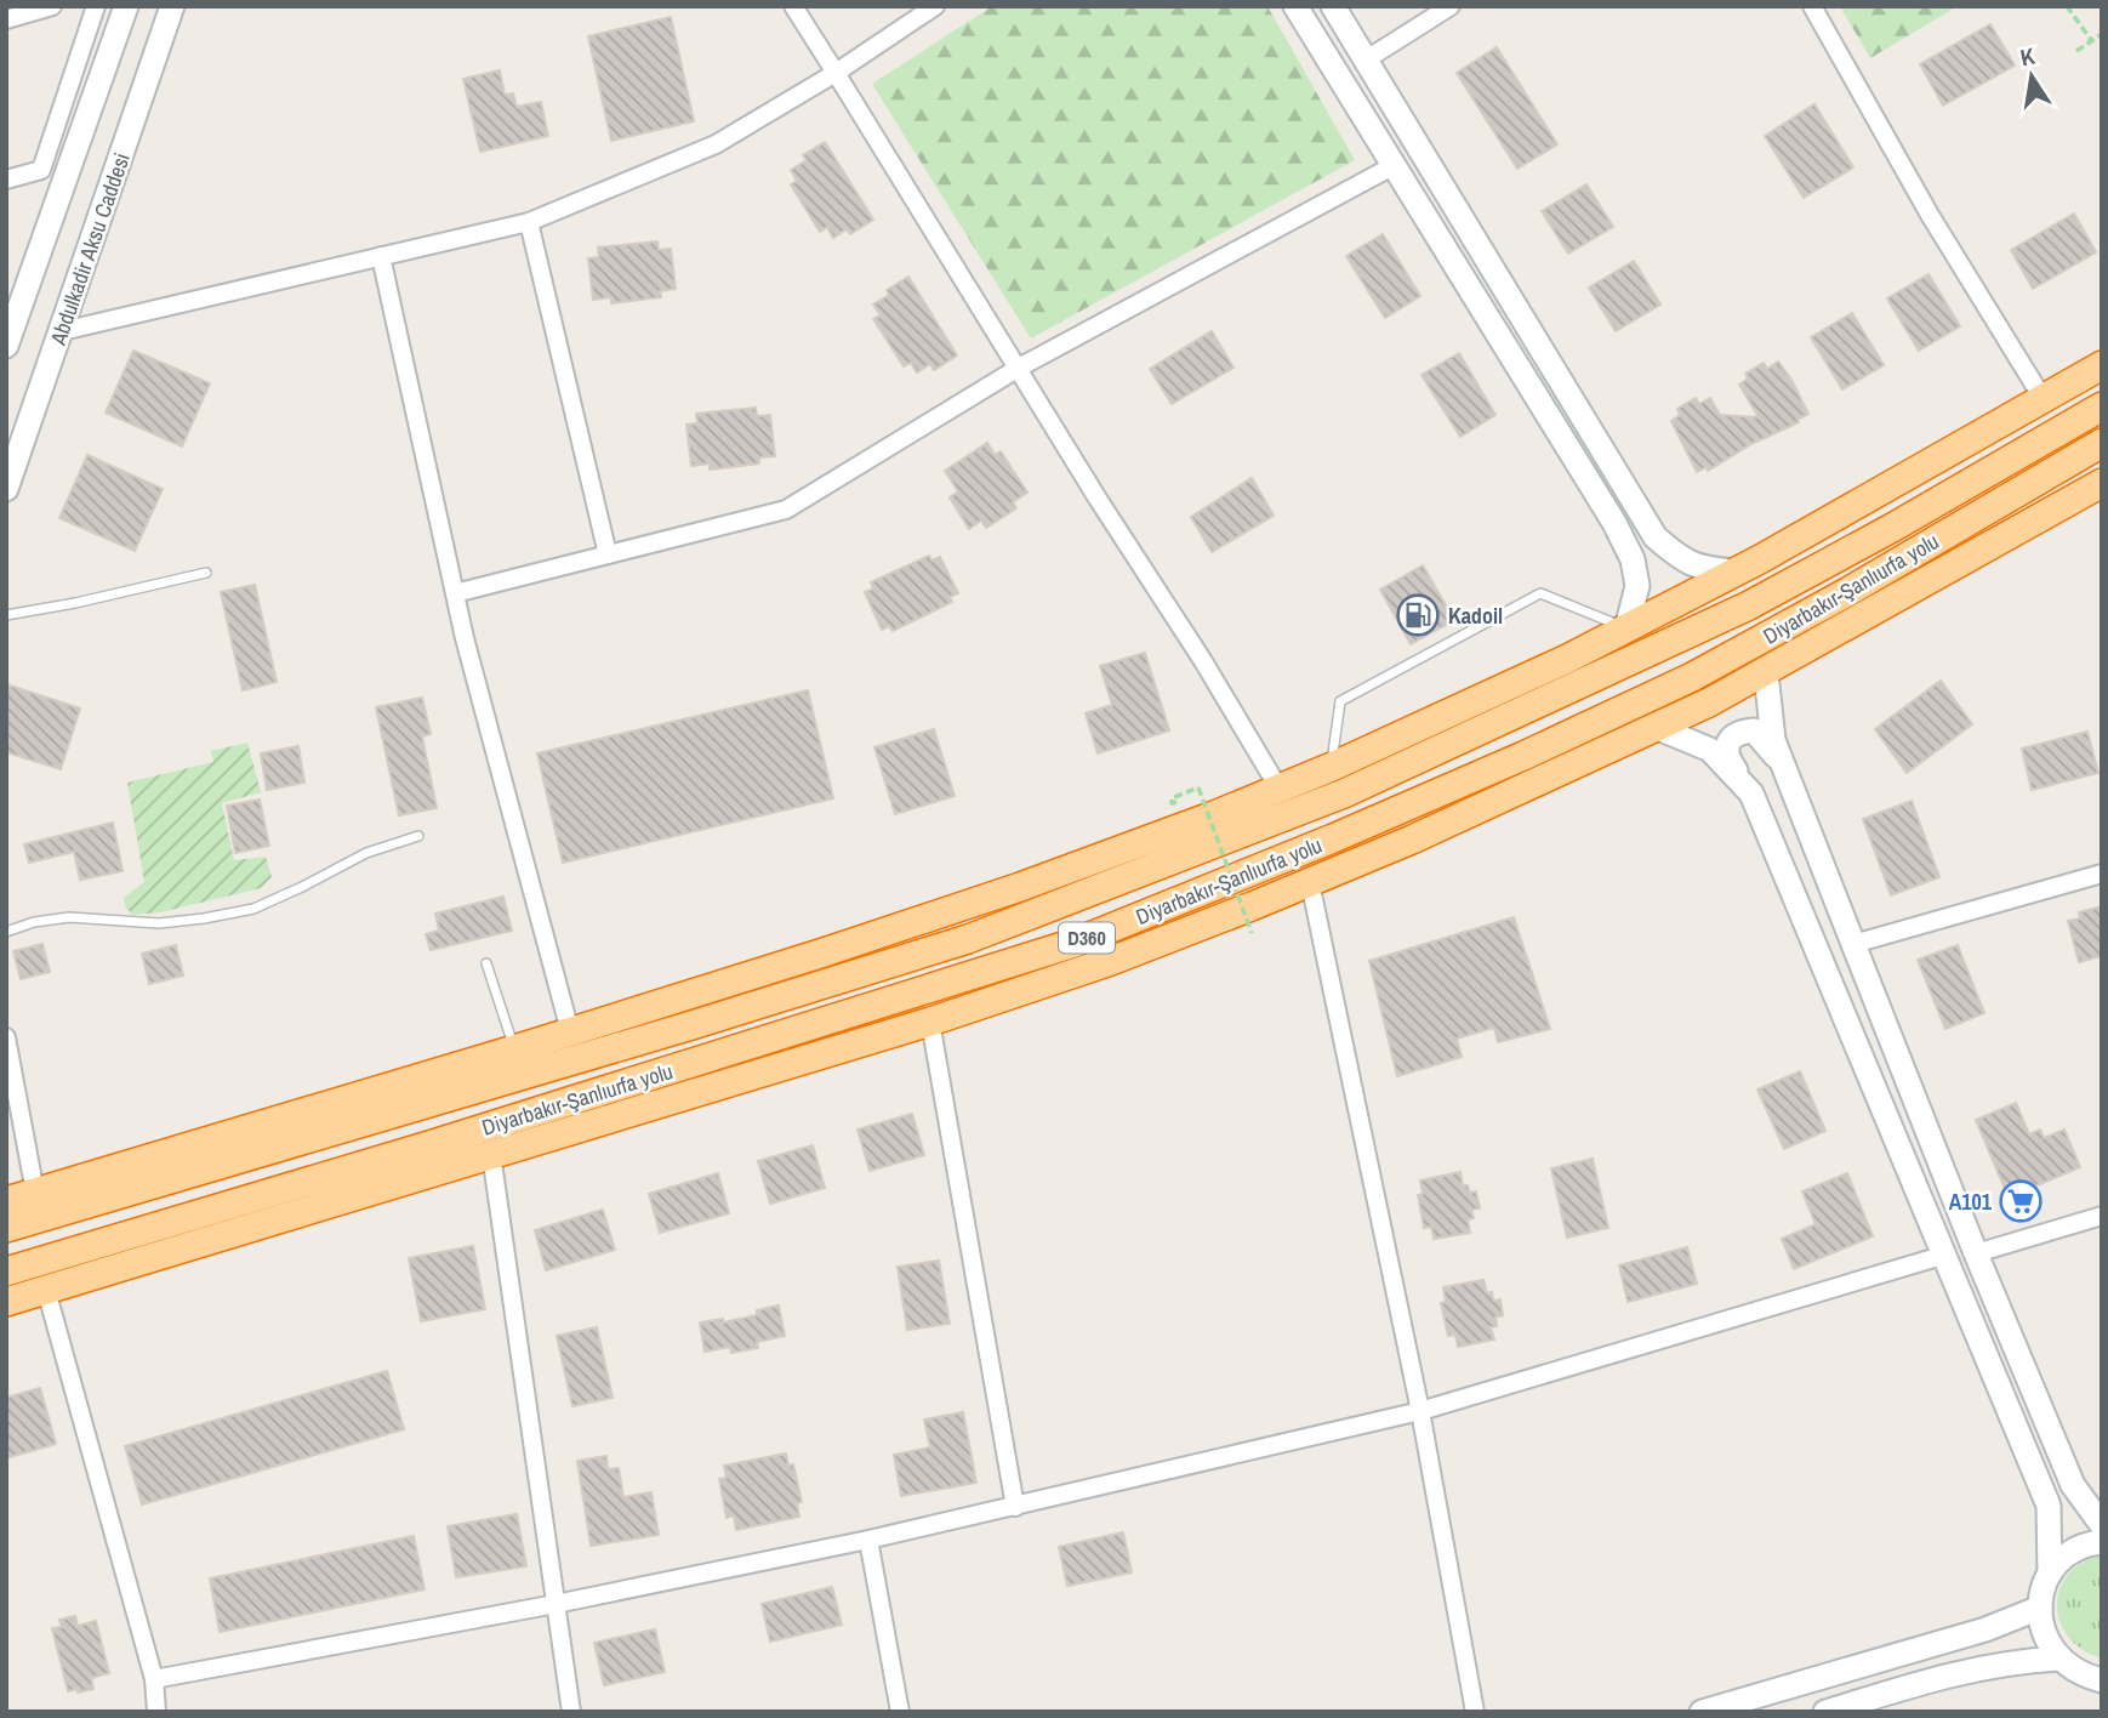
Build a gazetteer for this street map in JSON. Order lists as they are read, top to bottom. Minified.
{"streets":{"highway":["Diyarbakır-Şanlıurfa yolu","D360"],"main road":["Abdulkadir Aksu Caddesi"]},"places":{"fuel station":["Kadoil"],"supermarket":["A101"]},"north":"top"}
